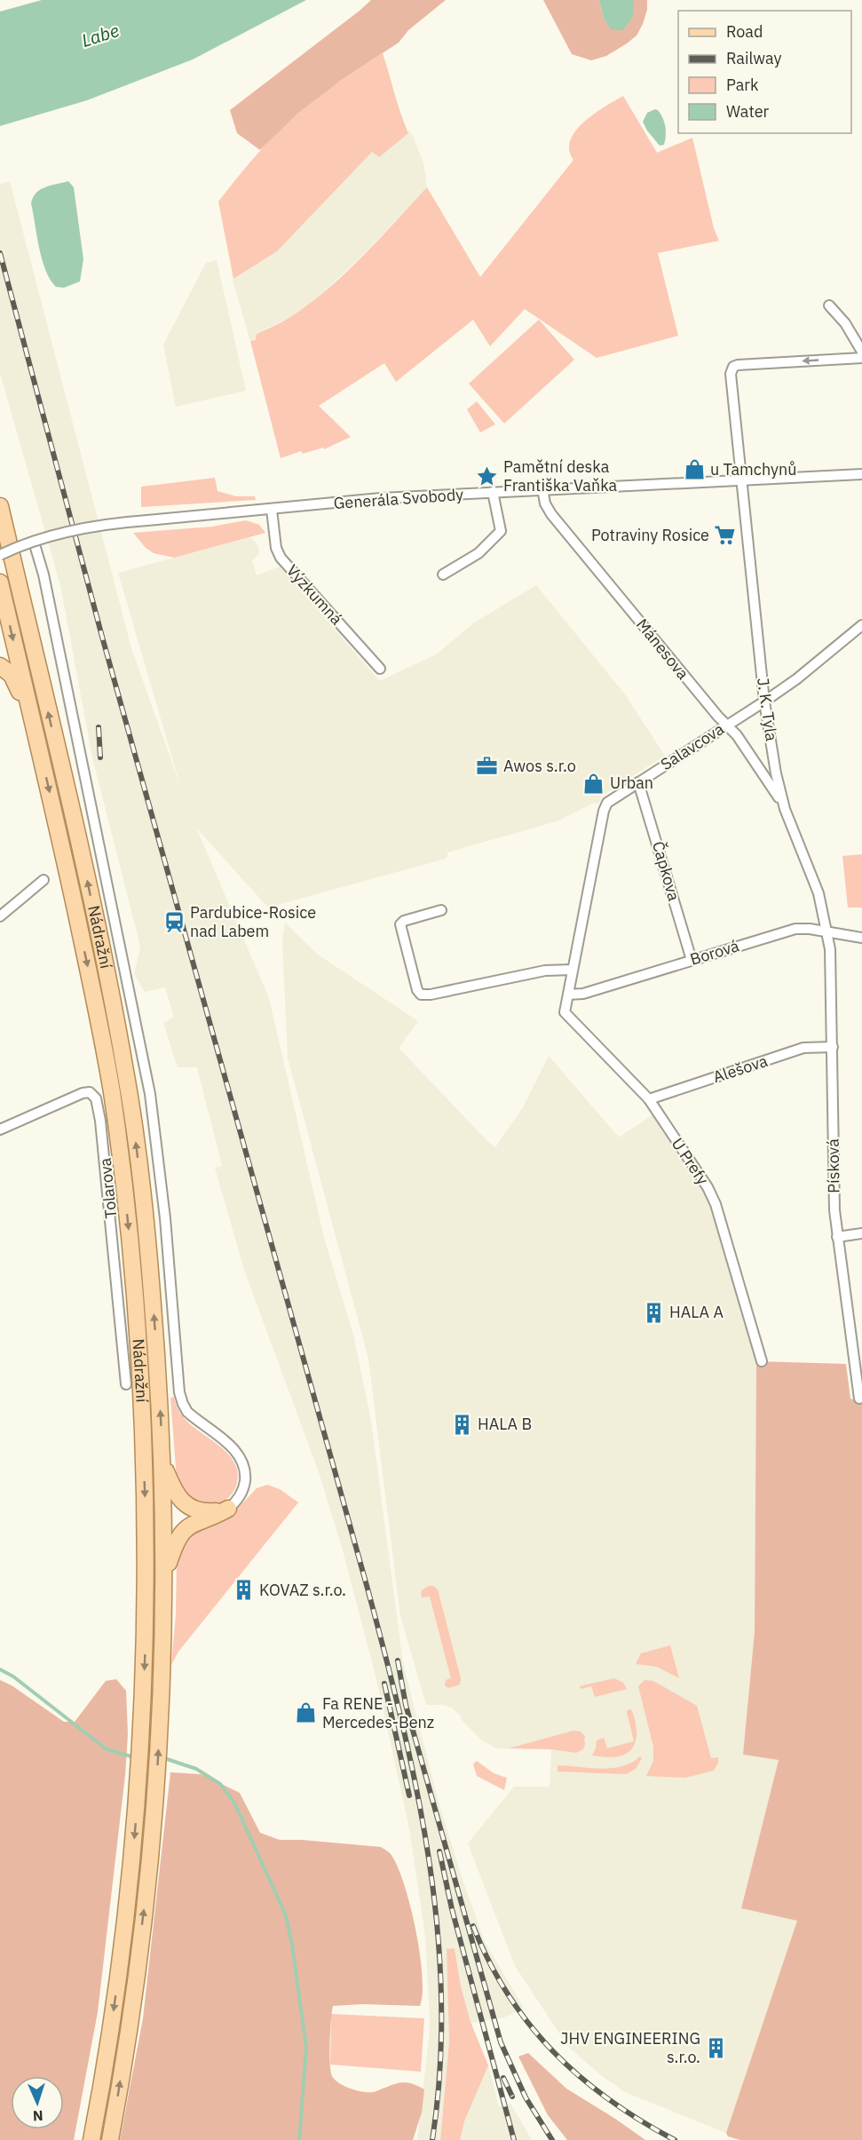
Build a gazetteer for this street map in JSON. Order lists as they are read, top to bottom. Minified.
{"streets":{"main road":["Nádražní"],"street":["Generála Svobody","Výzkumná","Mánesova","J. K. Tyla","Salavcova","Čapkova","Borová","Alešova","U Prefy","Písková","Tolarova"]},"crossings":[["Generála Svobody","Výzkumná"],["Generála Svobody","Mánesova"],["Generála Svobody","J. K. Tyla"],["Mánesova","J. K. Tyla"],["Mánesova","Salavcova"],["J. K. Tyla","Salavcova"],["J. K. Tyla","Borová"],["J. K. Tyla","Písková"],["Salavcova","Čapkova"],["Salavcova","Borová"],["Salavcova","U Prefy"],["Čapkova","Borová"],["Borová","U Prefy"],["Borová","Písková"],["Alešova","U Prefy"],["Alešova","Písková"]],"water":["Labe"],"places":{"shop":["u Tamchynů","Urban","Fa RENE - Mercedes-Benz"],"place":["Pamětní deska Františka Vaňka"],"supermarket":["Potraviny Rosice"],"office":["Awos s.r.o"],"station":["Pardubice-Rosice nad Labem"],"building":["HALA A","HALA B","KOVAZ s.r.o.","JHV ENGINEERING s.r.o."]},"legend":["Road","Railway","Park","Water"],"north":"bottom"}
